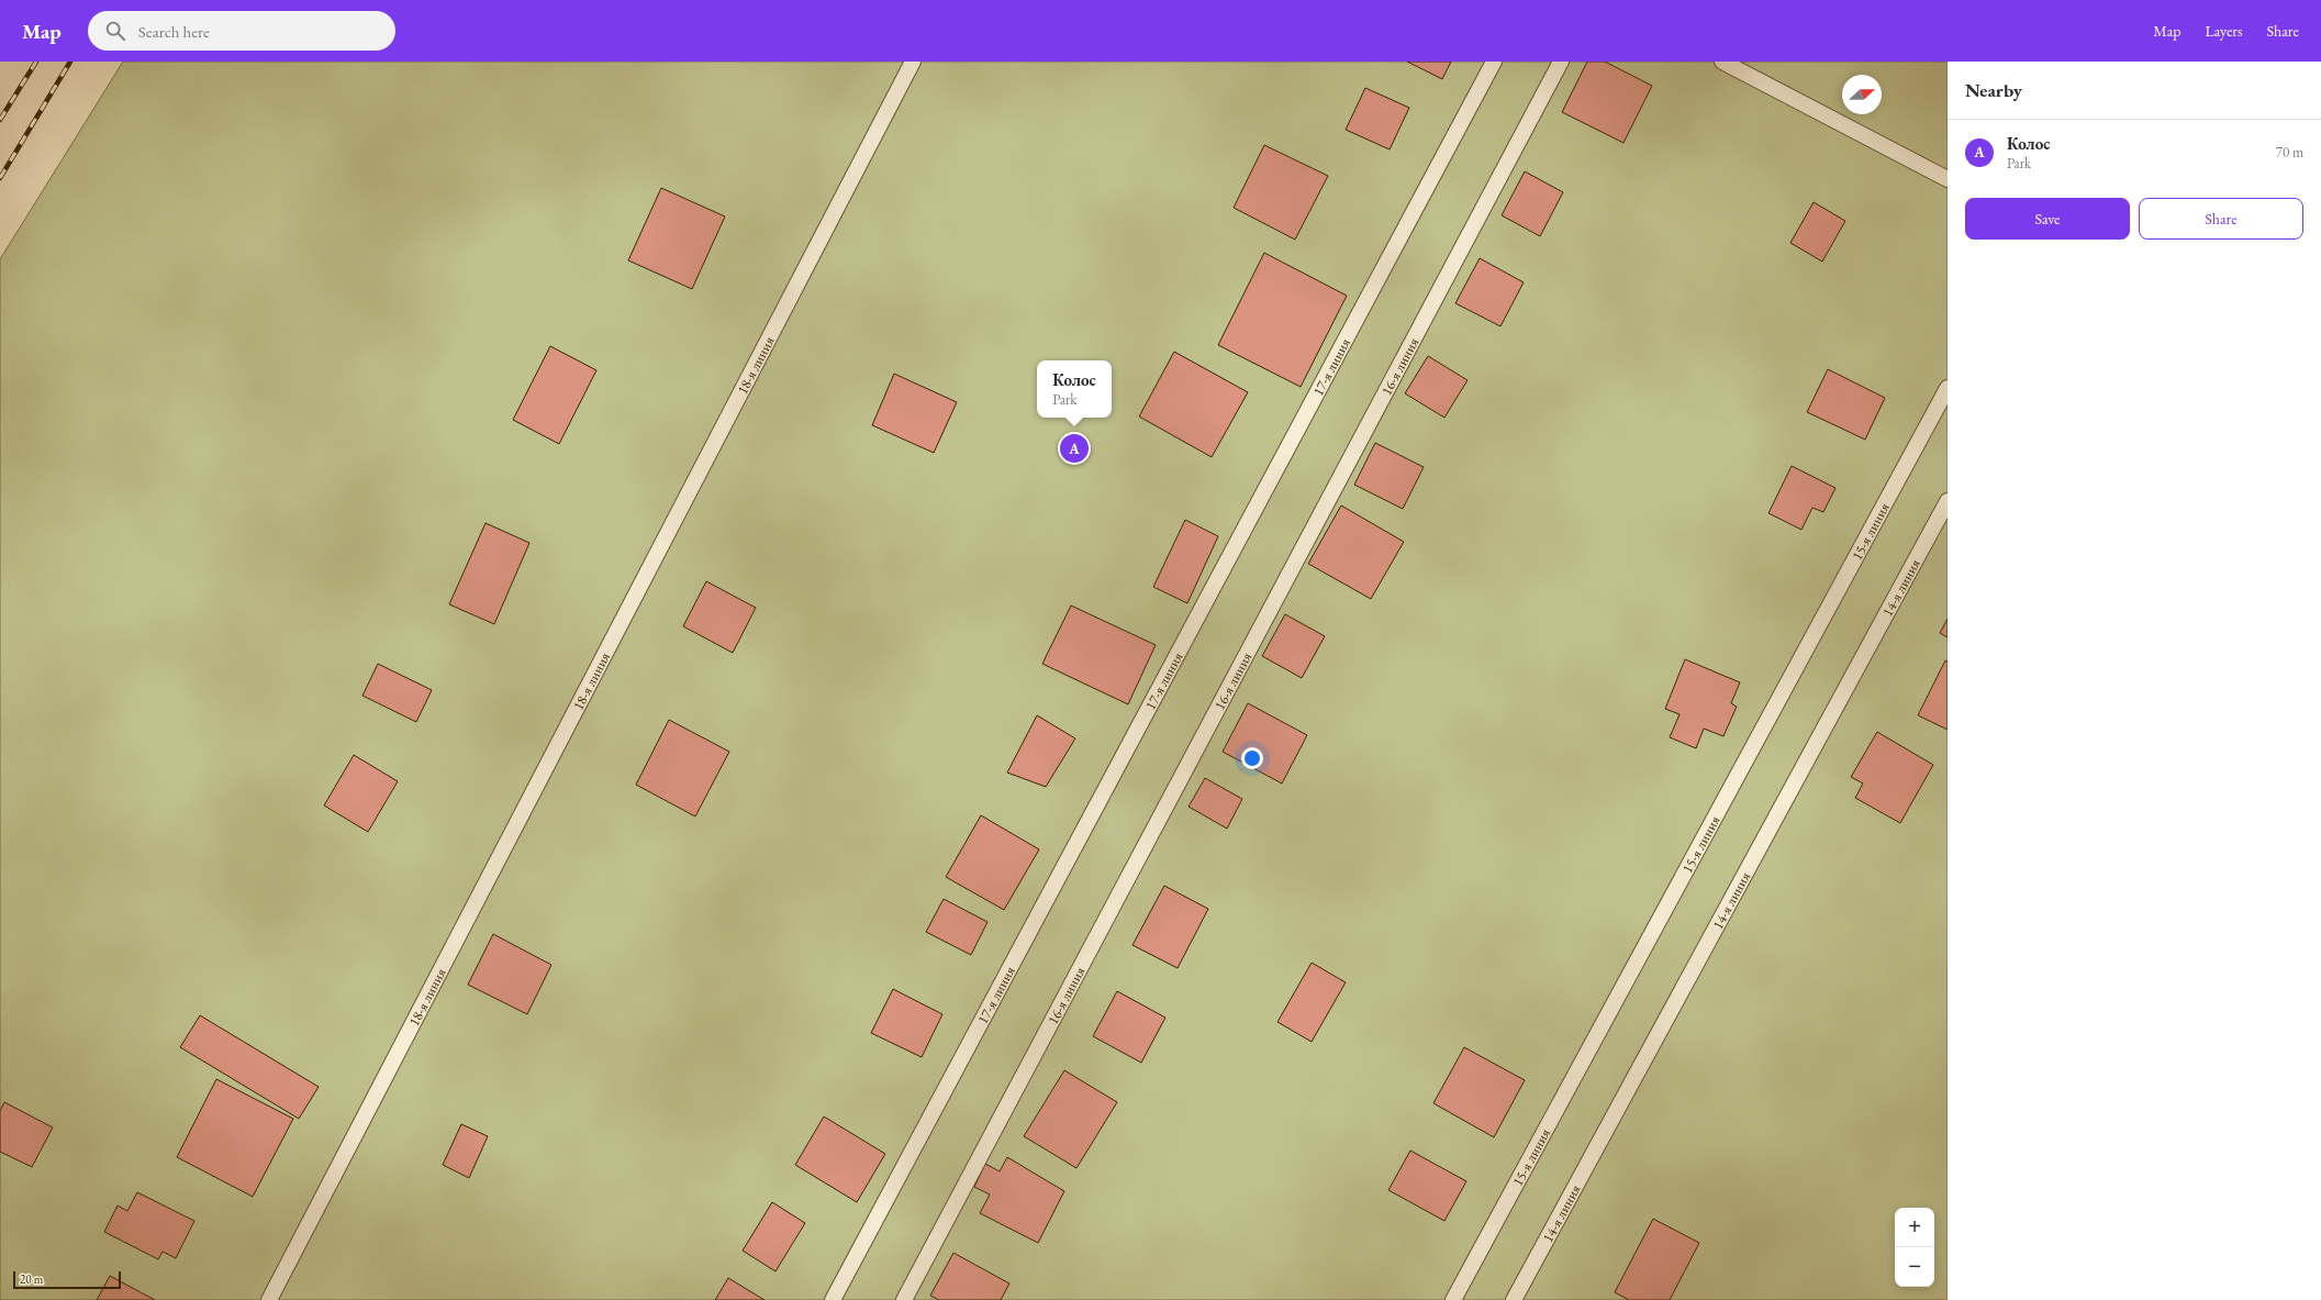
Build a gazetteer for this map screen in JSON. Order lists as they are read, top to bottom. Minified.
{"streets":{"lane":["18-я линия","16-я линия","17-я линия","15-я линия","14-я линия"]},"scale_bar":"20 m","north":"right","page":{"header":"Map","search":"Search here","nav":["Map","Layers","Share"],"heading":"Nearby","list":[{"mark":"A","name":"Колос","note":"Park","value":"70 m"}],"buttons":["Save","Share"],"popup":["Колос","Park"],"pins":"A","map_buttons":["+","−"],"scale":"20 m"}}
